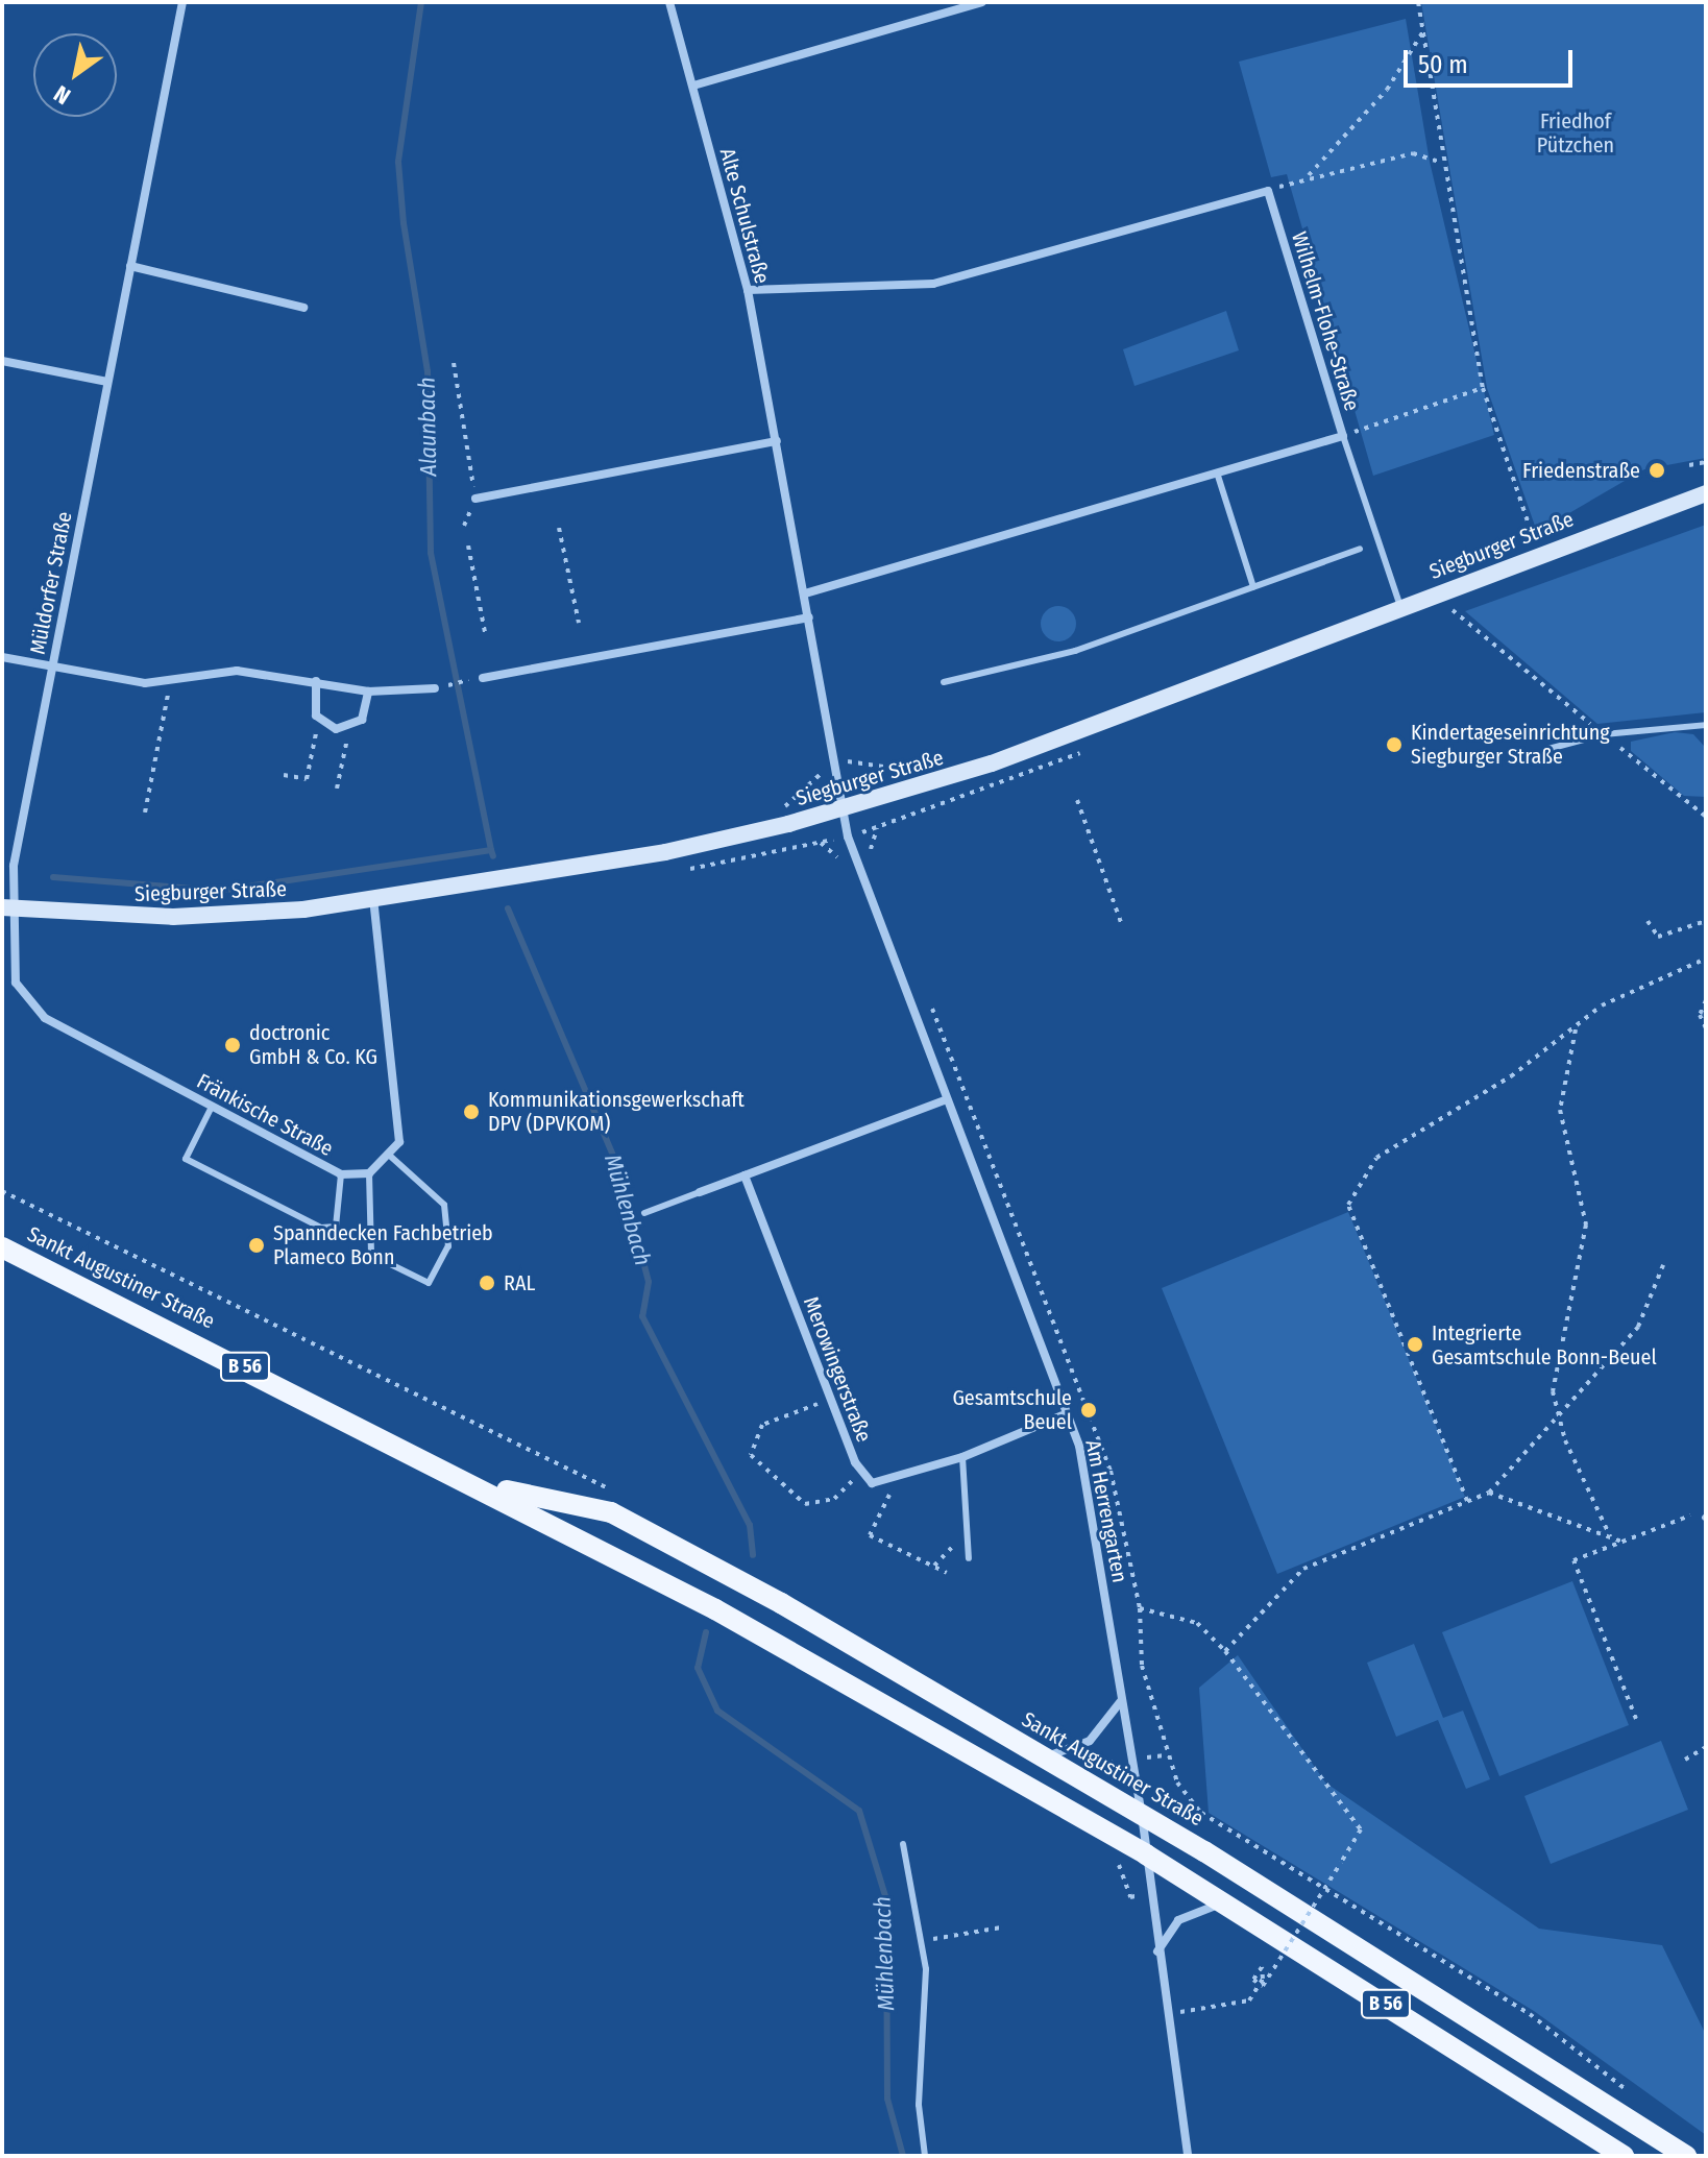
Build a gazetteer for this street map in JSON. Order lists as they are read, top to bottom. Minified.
{"streets":{"main road":["Siegburger Straße","Sankt Augustiner Straße","B 56"],"street":["Alte Schulstraße","Wilhelm-Flohe-Straße","Müldorfer Straße","Fränkische Straße","Merowingerstraße","Am Herrengarten"]},"crossings":[["Alte Schulstraße","Wilhelm-Flohe-Straße"],["Alte Schulstraße","Siegburger Straße"],["Alte Schulstraße","Am Herrengarten"],["Siegburger Straße","Müldorfer Straße"],["Siegburger Straße","Fränkische Straße"],["Siegburger Straße","Am Herrengarten"],["Müldorfer Straße","Fränkische Straße"],["Sankt Augustiner Straße","Am Herrengarten"],["Merowingerstraße","Am Herrengarten"]],"water":["Alaunbach","Mühlenbach"],"parks":["Friedhof Pützchen"],"places":["Friedenstraße","Kindertageseinrichtung Siegburger Straße","doctronic GmbH & Co. KG","Kommunikationsgewerkschaft DPV (DPVKOM)","Spanndecken Fachbetrieb Plameco Bonn","RAL","Integrierte Gesamtschule Bonn-Beuel","Gesamtschule Beuel"],"scale_bar":"50 m","north":"bottom left"}
